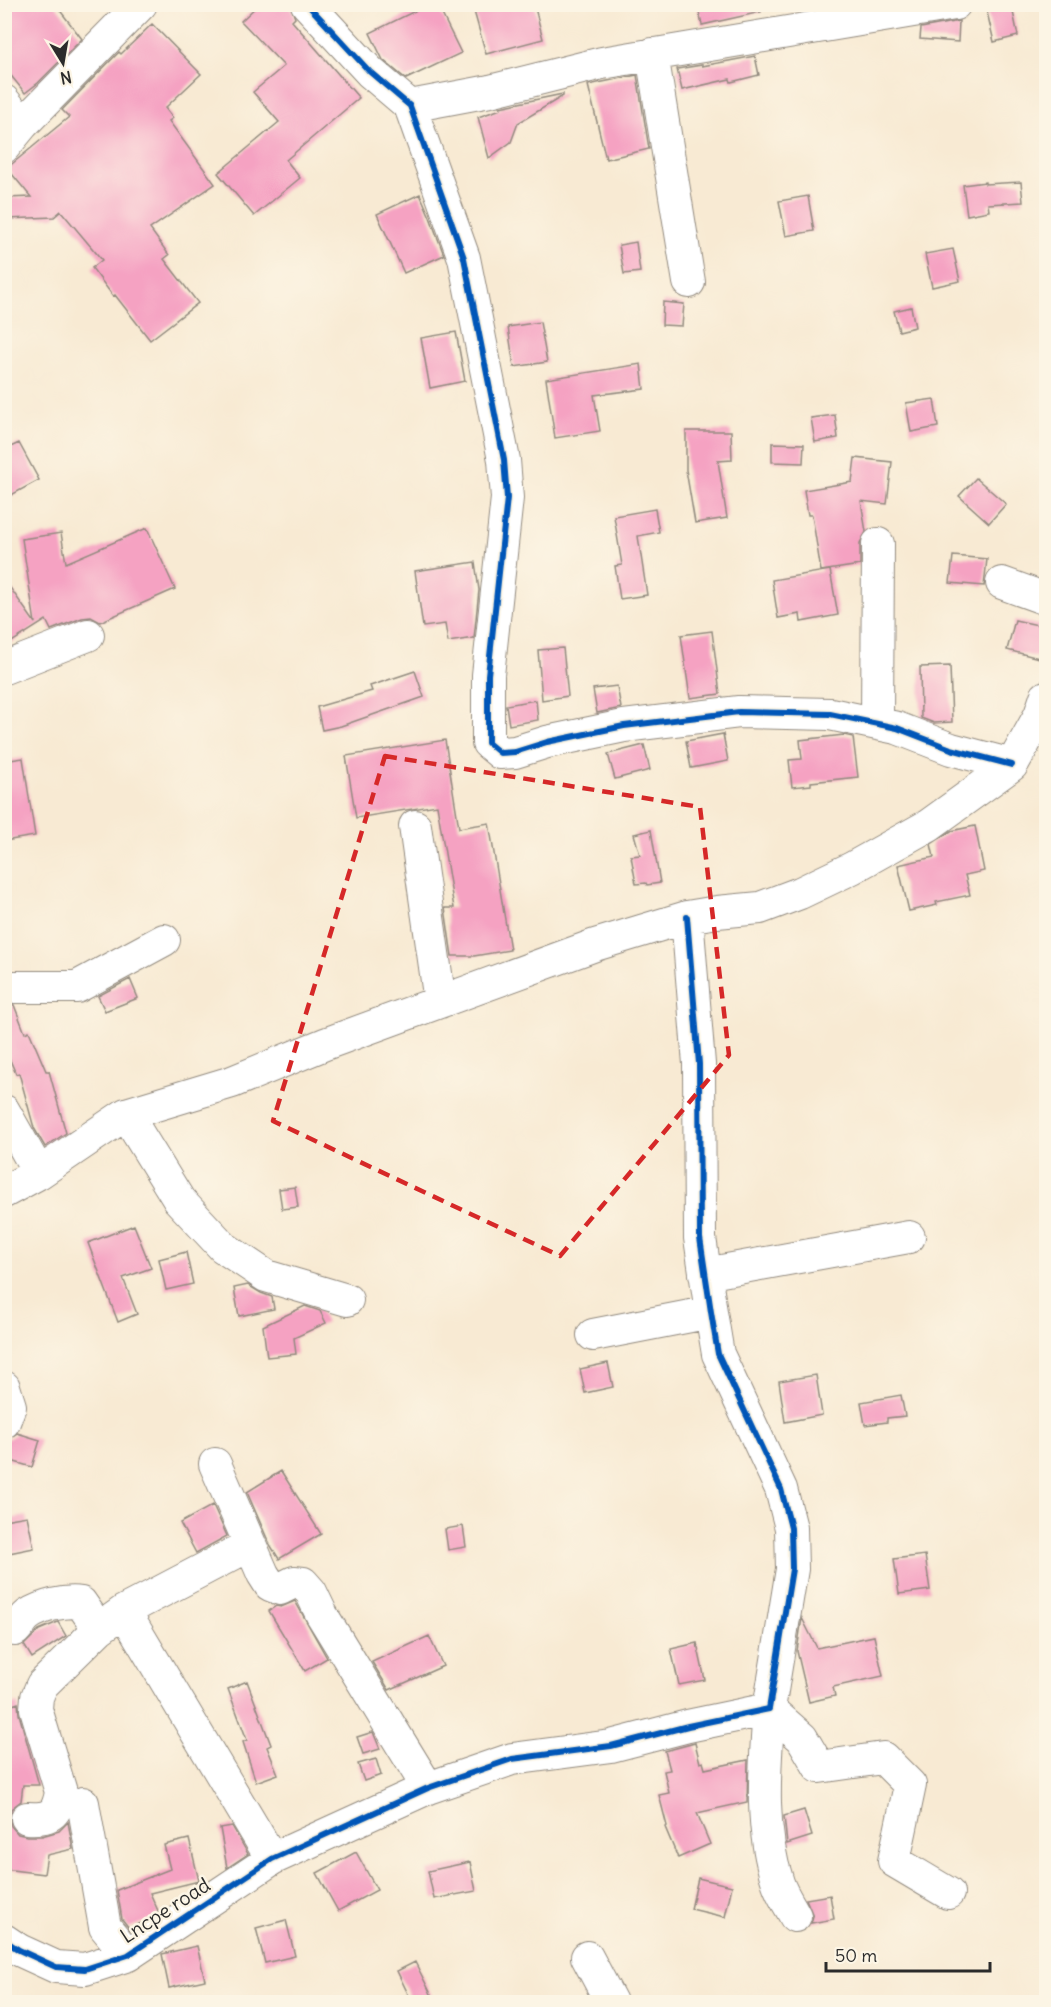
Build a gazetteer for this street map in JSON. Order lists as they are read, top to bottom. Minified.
{"streets":{"street":["Lncpe road"]},"scale_bar":"50 m","north":"bottom"}
